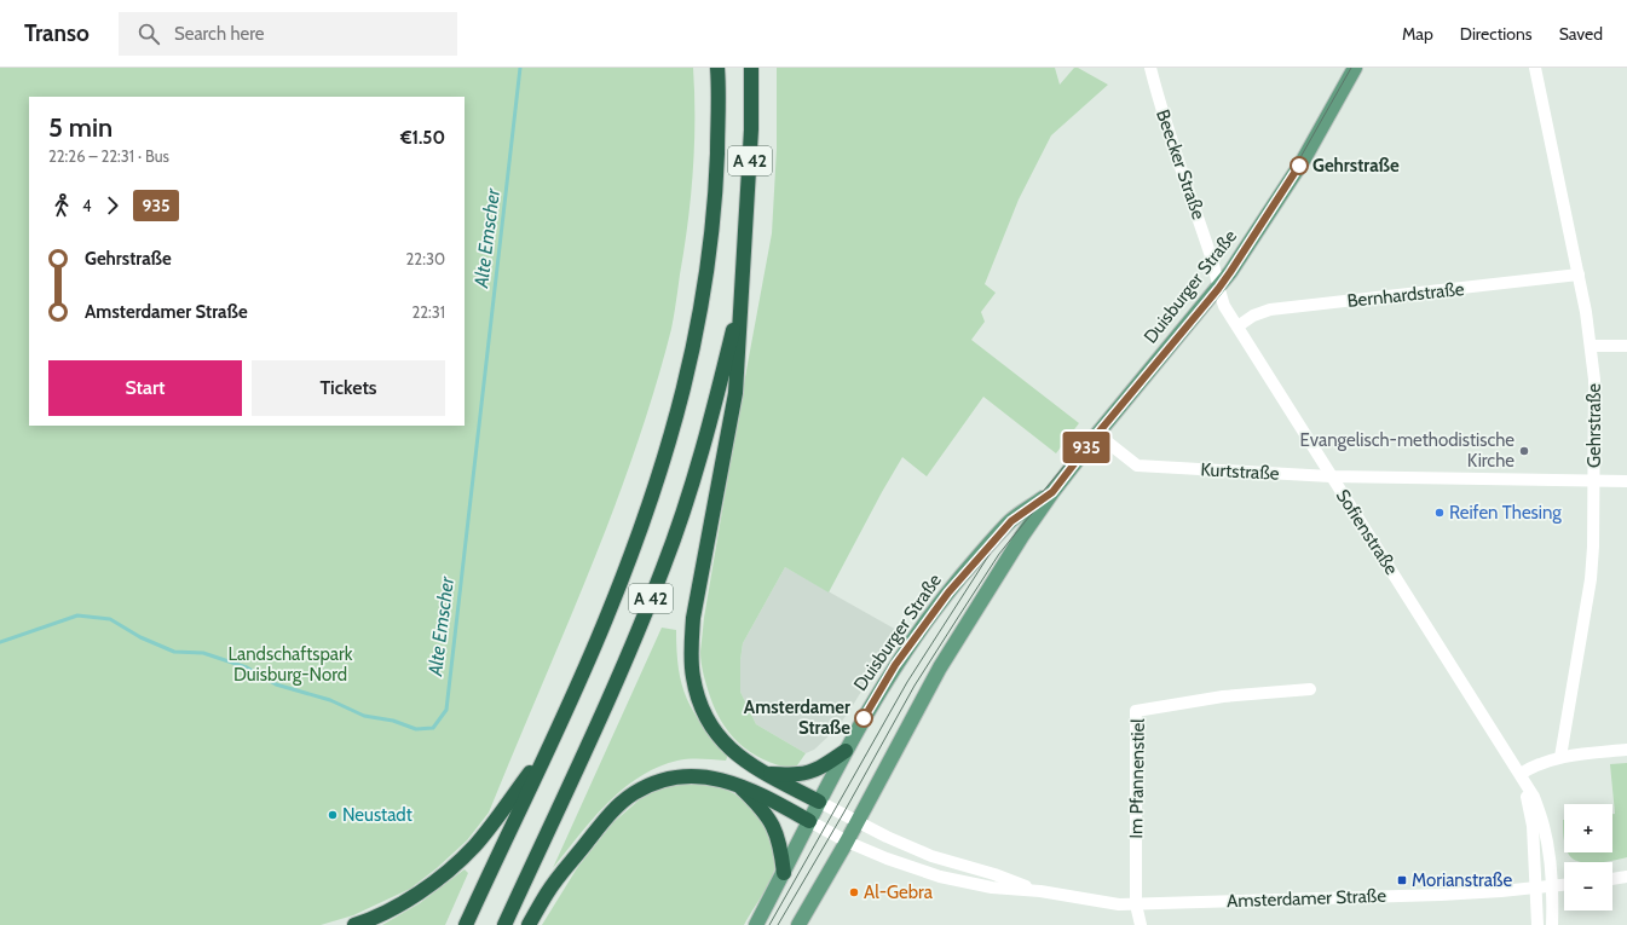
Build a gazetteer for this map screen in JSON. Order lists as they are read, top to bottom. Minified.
{"streets":{"highway":["A 42"],"main road":["Duisburger Straße"],"street":["Beecker Straße","Bernhardstraße","Gehrstraße","Kurtstraße","Sofienstraße","Im Pfannenstiel","Amsterdamer Straße"]},"crossings":[["Beecker Straße","Duisburger Straße"],["Beecker Straße","Sofienstraße"],["Duisburger Straße","Kurtstraße"],["Duisburger Straße","Sofienstraße"],["Duisburger Straße","Amsterdamer Straße"],["Bernhardstraße","Gehrstraße"],["Bernhardstraße","Sofienstraße"],["Gehrstraße","Kurtstraße"],["Kurtstraße","Sofienstraße"],["Sofienstraße","Amsterdamer Straße"],["Im Pfannenstiel","Amsterdamer Straße"]],"water":["Alte Emscher"],"parks":["Landschaftspark Duisburg-Nord"],"places":{"other":["Gehrstraße","Evangelisch-methodistische Kirche","Reifen Thesing","Amsterdamer Straße","Neustadt","Al-Gebra"],"transit":["Morianstraße"]},"lines":["bus line 935"],"page":{"header":"Transo","search":"Search here","nav":["Map","Directions","Saved"],"on_map":"935","heading":["5 min","22:26 – 22:31 · Bus","€1.50"],"legs":["4","935"],"list":[{"name":"Gehrstraße","value":"22:30"},{"name":"Amsterdamer Straße","value":"22:31"}],"buttons":["Start","Tickets"],"map_buttons":["+","−"]}}
